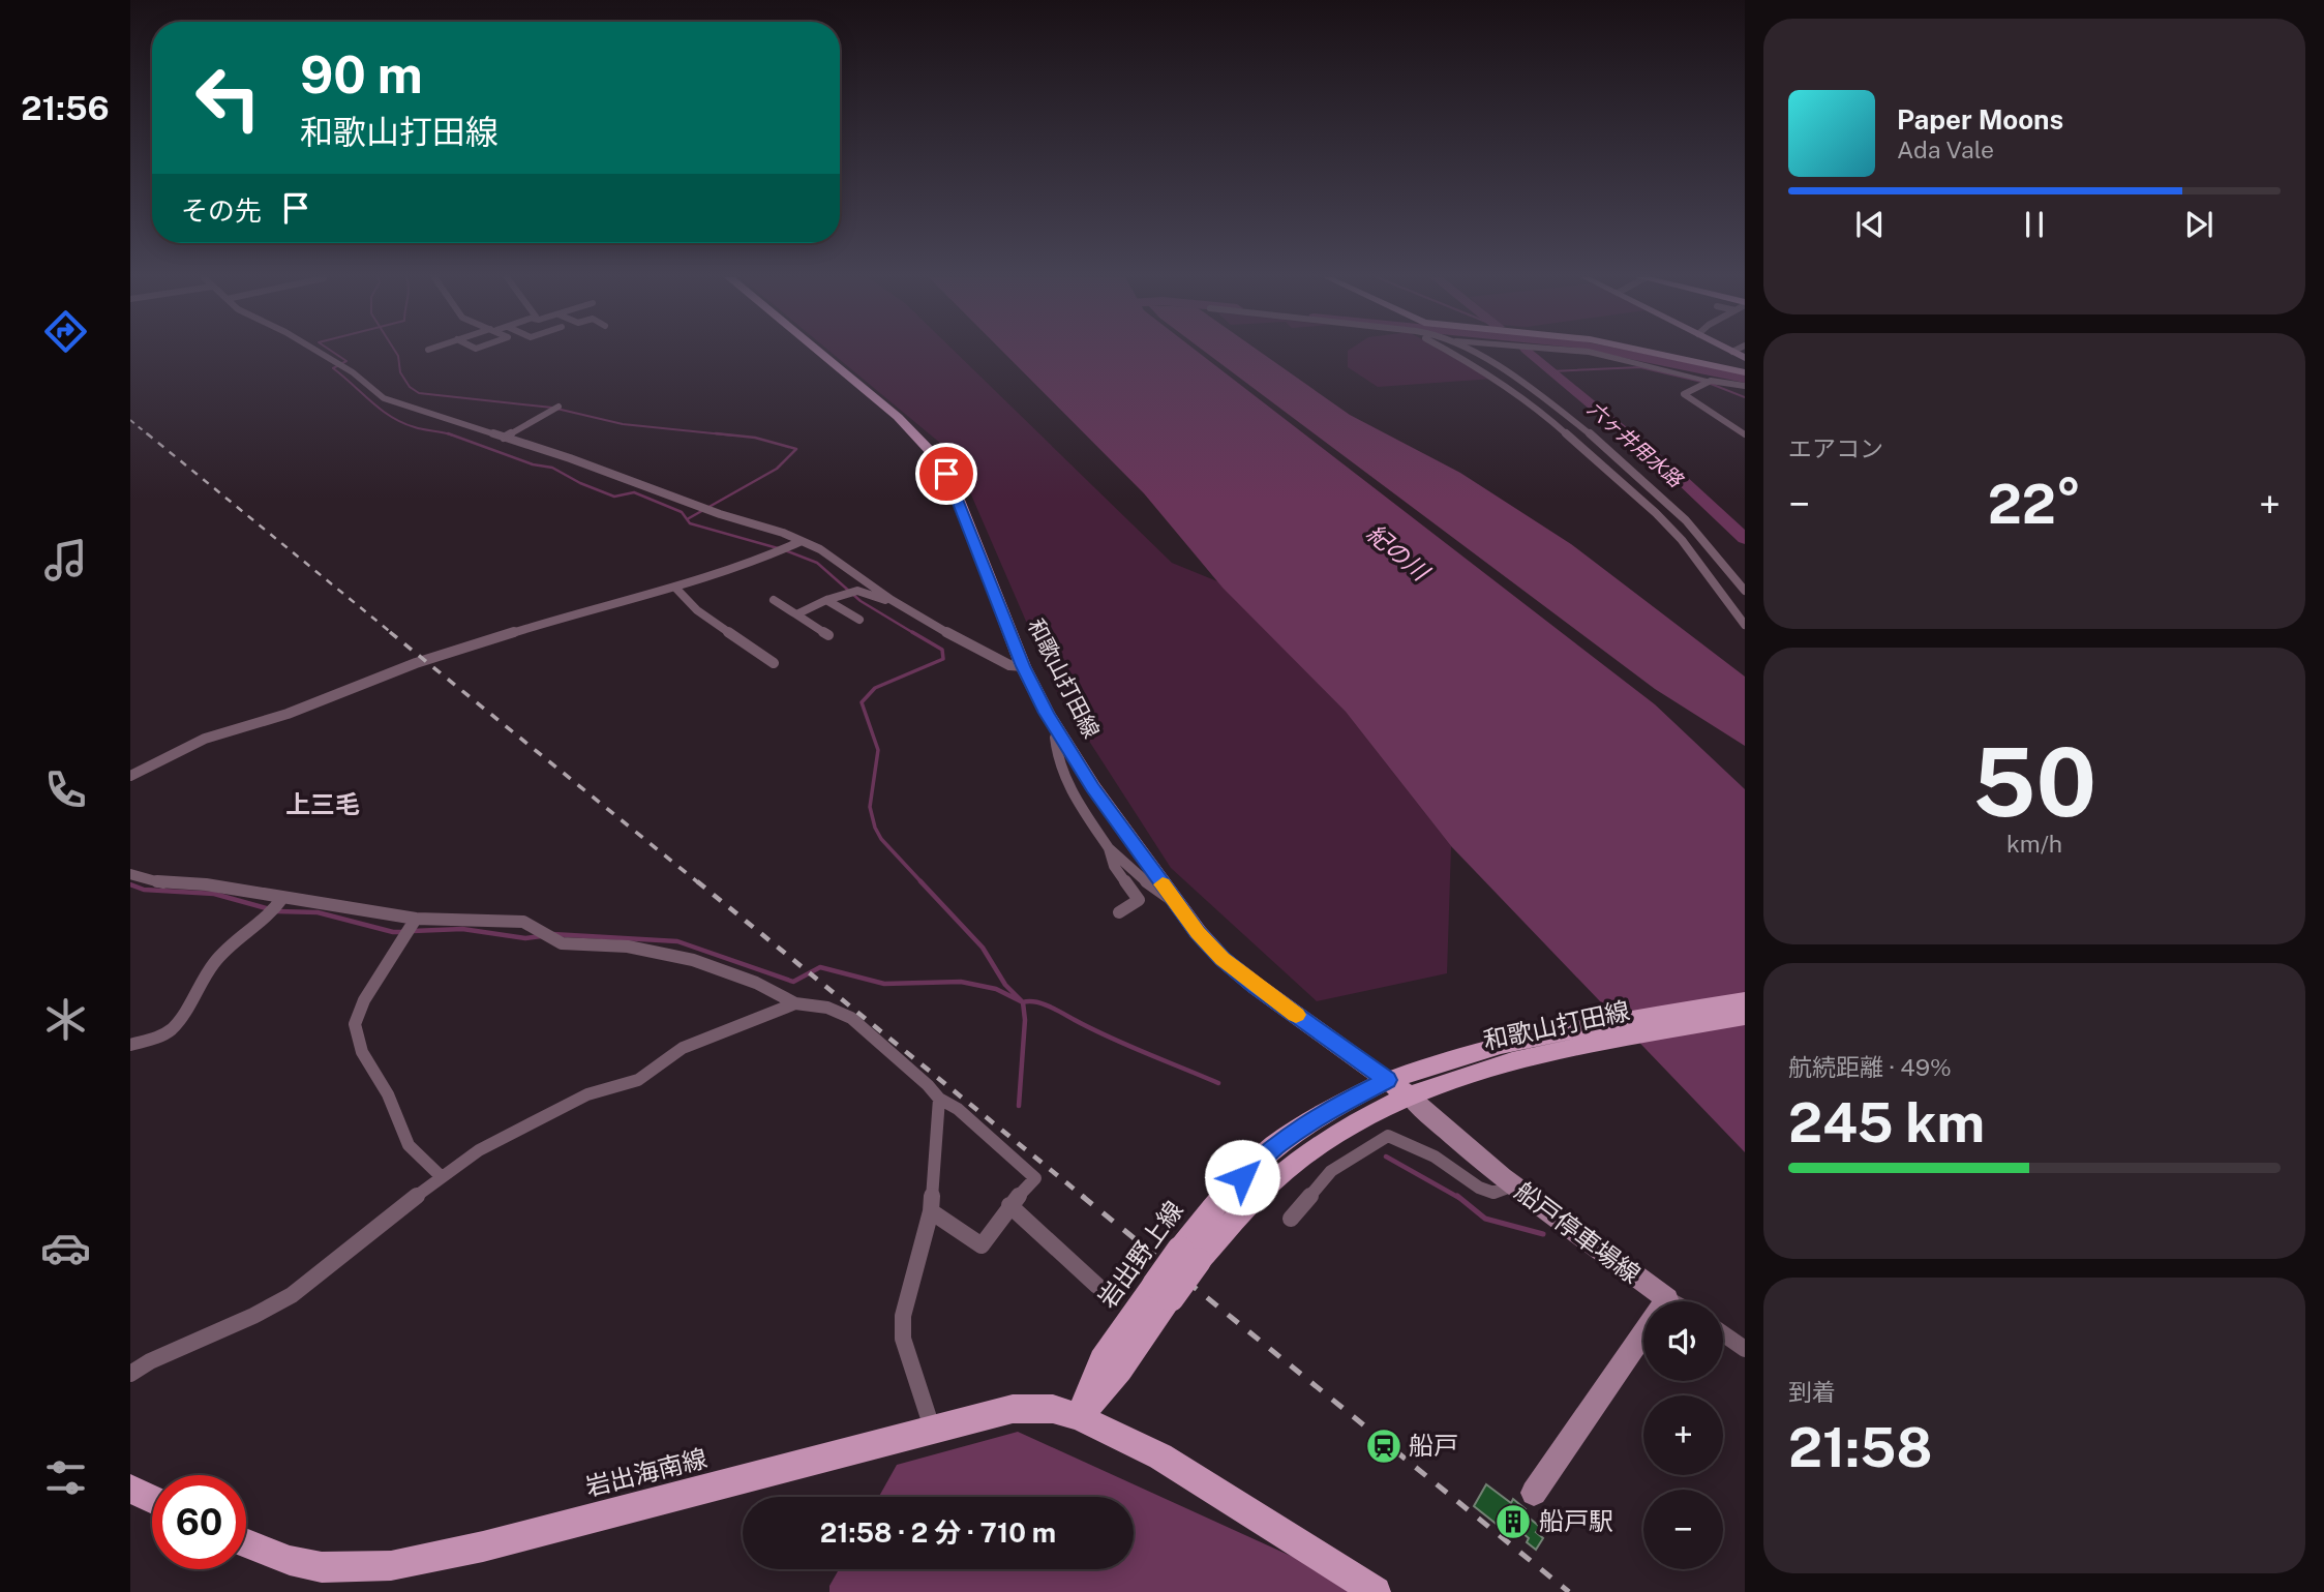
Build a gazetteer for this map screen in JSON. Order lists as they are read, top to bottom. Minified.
{"streets":{"main road":["和歌山打田線","船戸停車場線","岩出野上線","岩出海南線"]},"crossings":[["和歌山打田線","船戸停車場線"],["和歌山打田線","岩出野上線"],["船戸停車場線","岩出野上線"],["岩出野上線","岩出海南線"]],"districts":["上三毛"],"water":["六ヶ井用水路","紀の川"],"places":{"station":["船戸"],"building":["船戸駅"]},"page":{"tabs":"21:56","turn":["90 m","和歌山打田線"],"song":["Paper Moons","Ada Vale"],"then":"その先","tile":["エアコン",["50","km/h"],["航続距離 · 49%","245 km"],["到着","21:58"]],"heat":["−","22°","+"],"map_buttons":["+","−"],"limit":"60","trip":"21:58 · 2 分 · 710 m"}}
